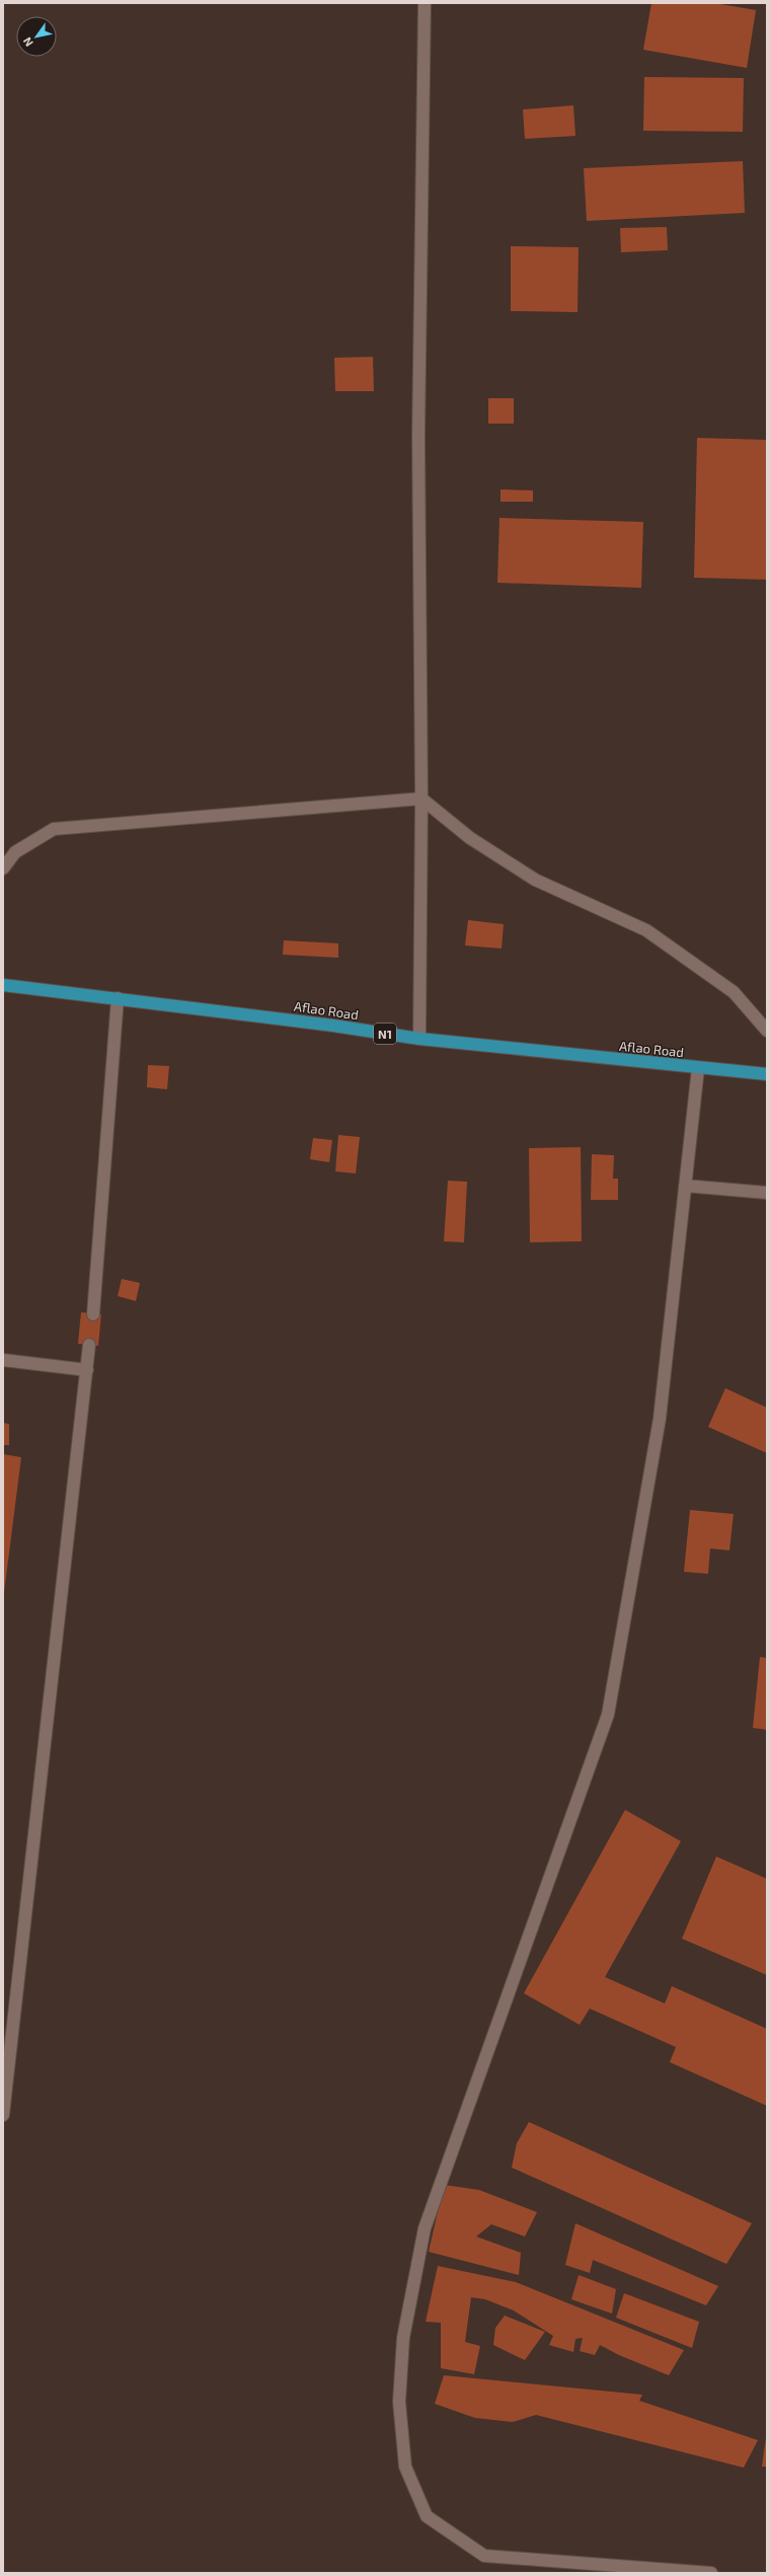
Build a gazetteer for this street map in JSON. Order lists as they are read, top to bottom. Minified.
{"streets":{"highway":["Aflao Road","N1"]},"north":"bottom left"}
